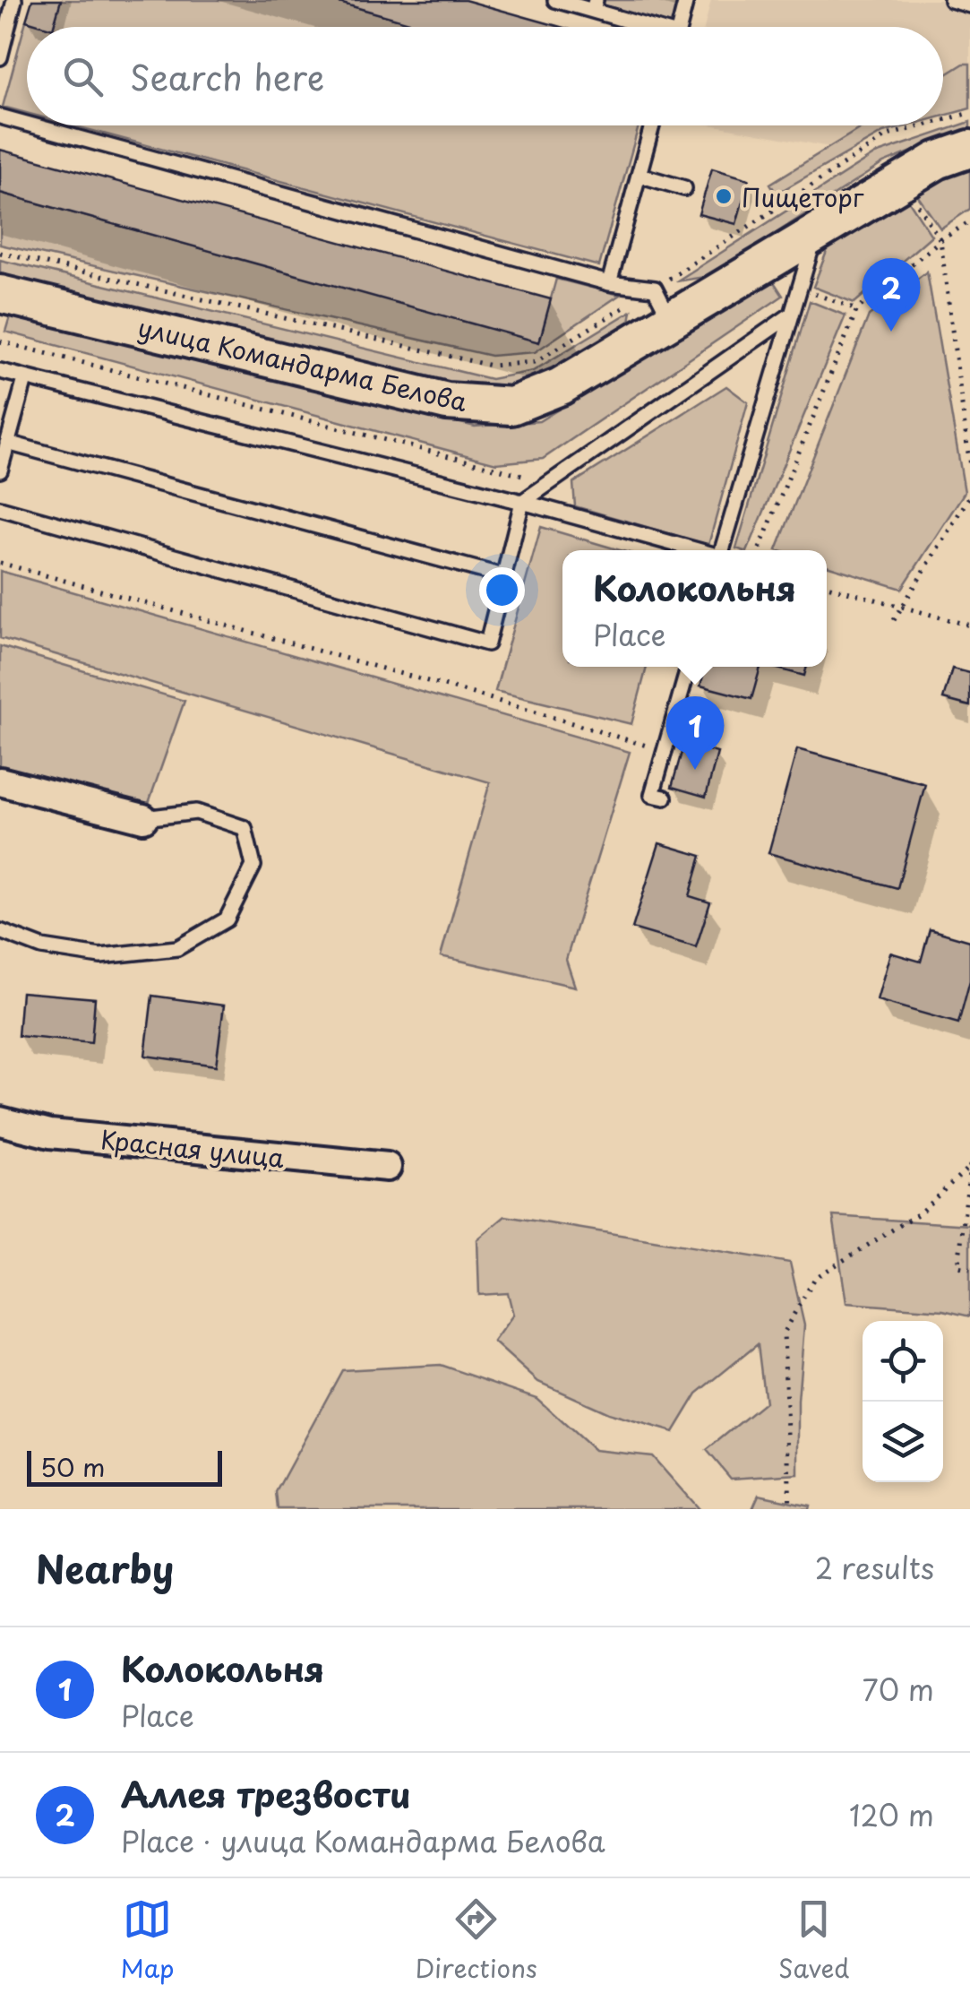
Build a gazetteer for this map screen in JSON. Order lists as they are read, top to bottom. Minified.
{"streets":{"main road":["улица Командарма Белова"],"street":["Красная улица"]},"places":["Пищеторг"],"scale_bar":"50 m","page":{"search":"Search here","pins":["2","1"],"popup":["Колокольня","Place"],"scale":"50 m","heading":["Nearby","2 results"],"list":[{"mark":"1","name":"Колокольня","note":"Place","value":"70 m"},{"mark":"2","name":"Аллея трезвости","note":"Place · улица Командарма Белова","value":"120 m"}],"nav":["Map","Directions","Saved"]}}
